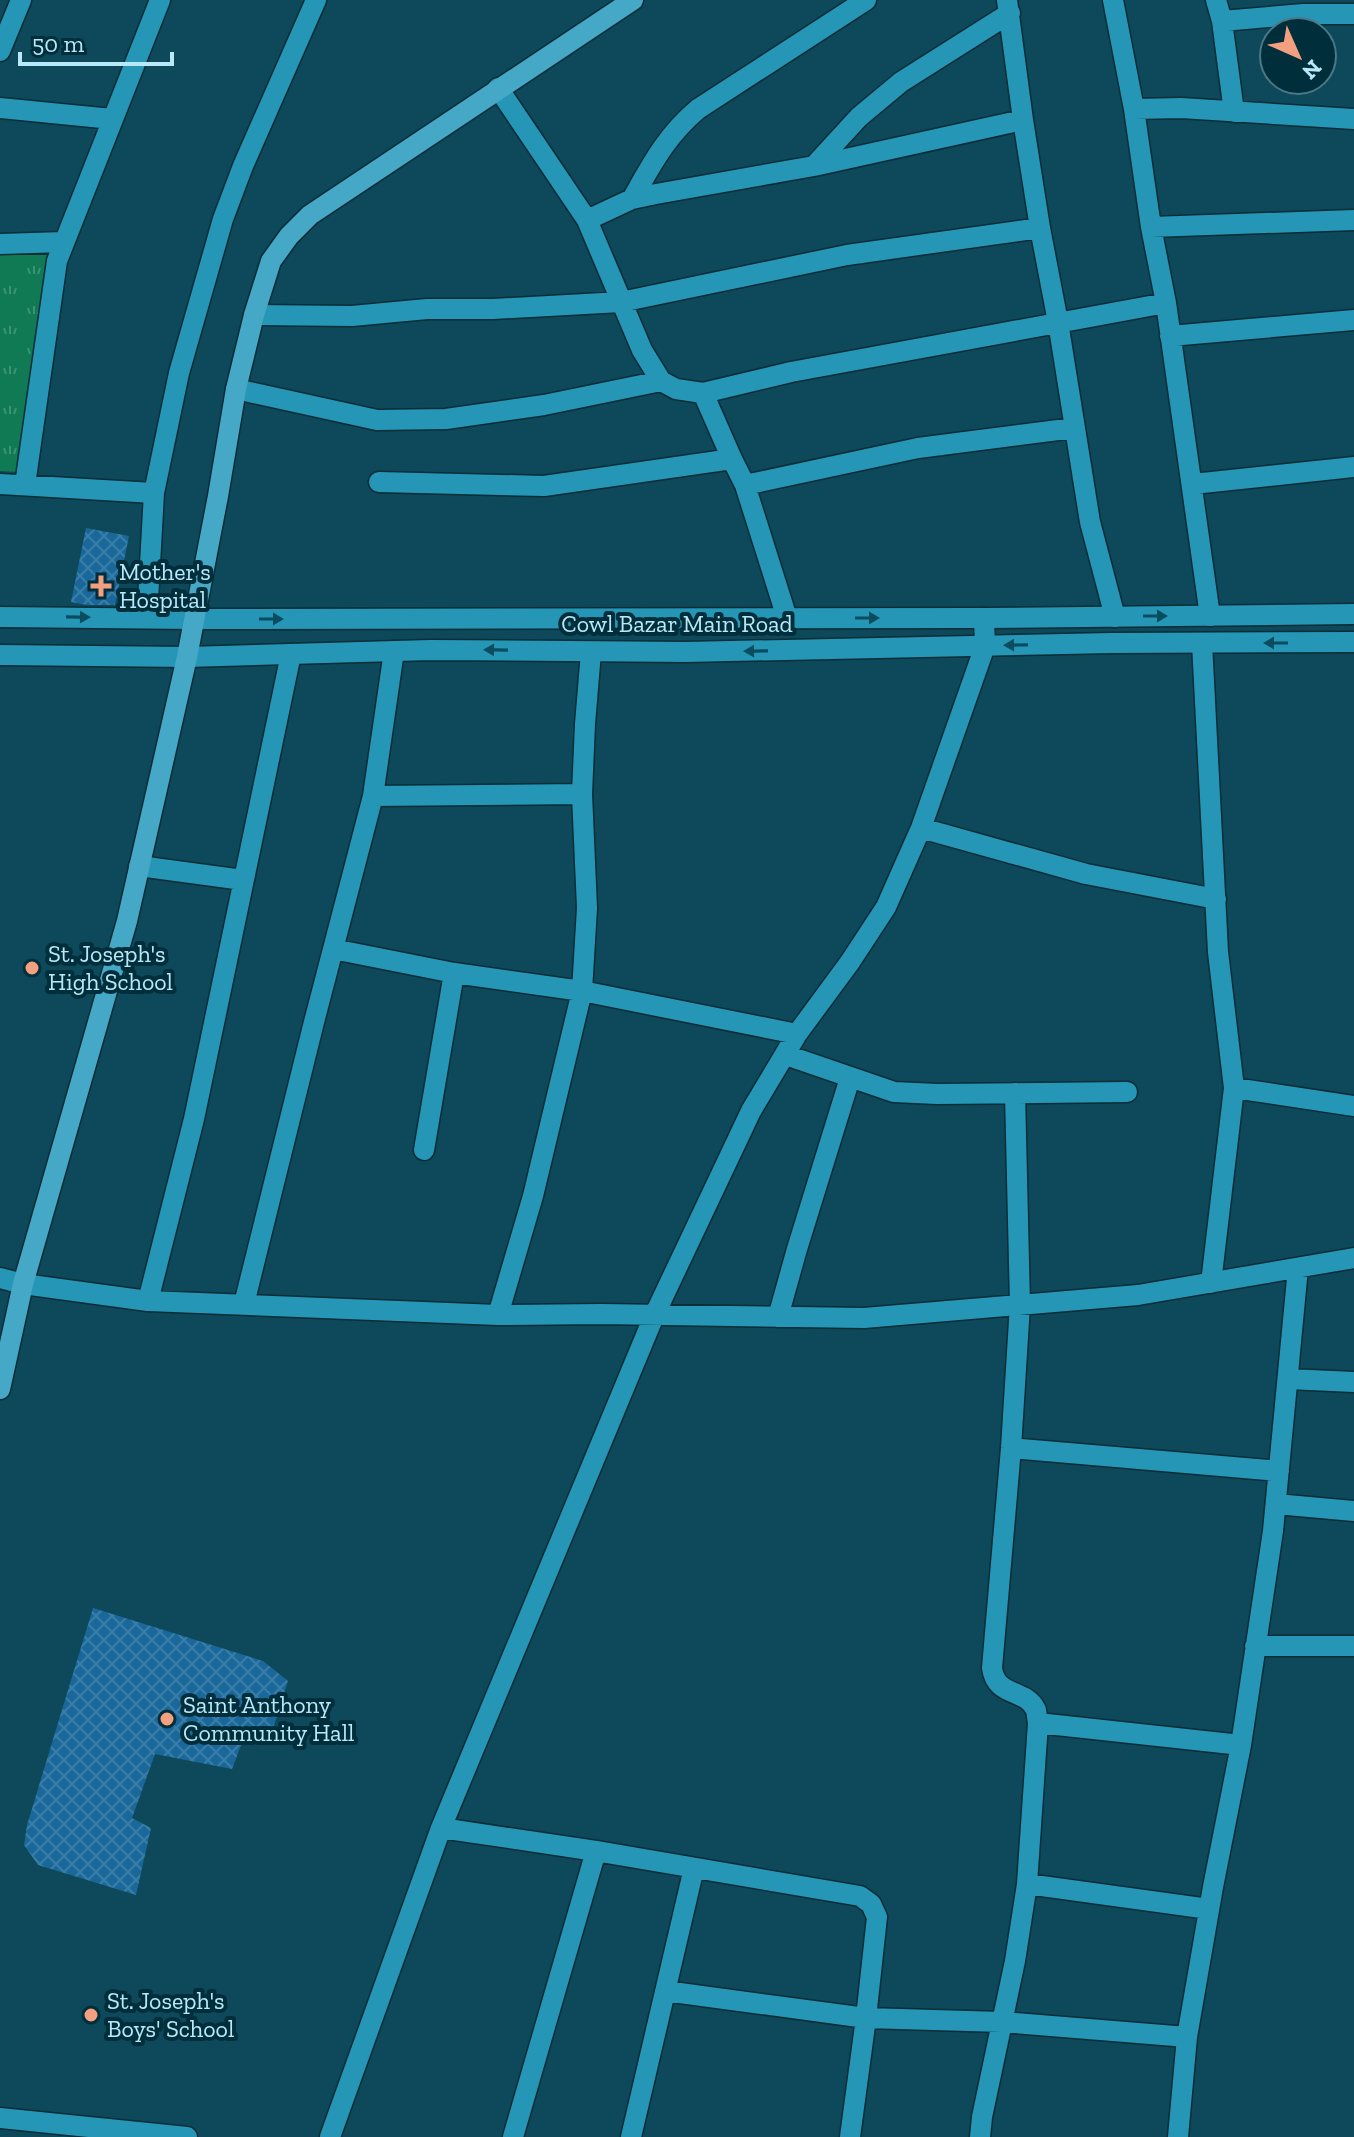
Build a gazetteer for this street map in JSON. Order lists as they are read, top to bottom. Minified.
{"streets":{"street":["Cowl Bazar Main Road"]},"places":{"health":["Mother's Hospital"],"other":["St. Joseph's High School","Saint Anthony Community Hall","St. Joseph's Boys' School"]},"scale_bar":"50 m","north":"bottom right"}
